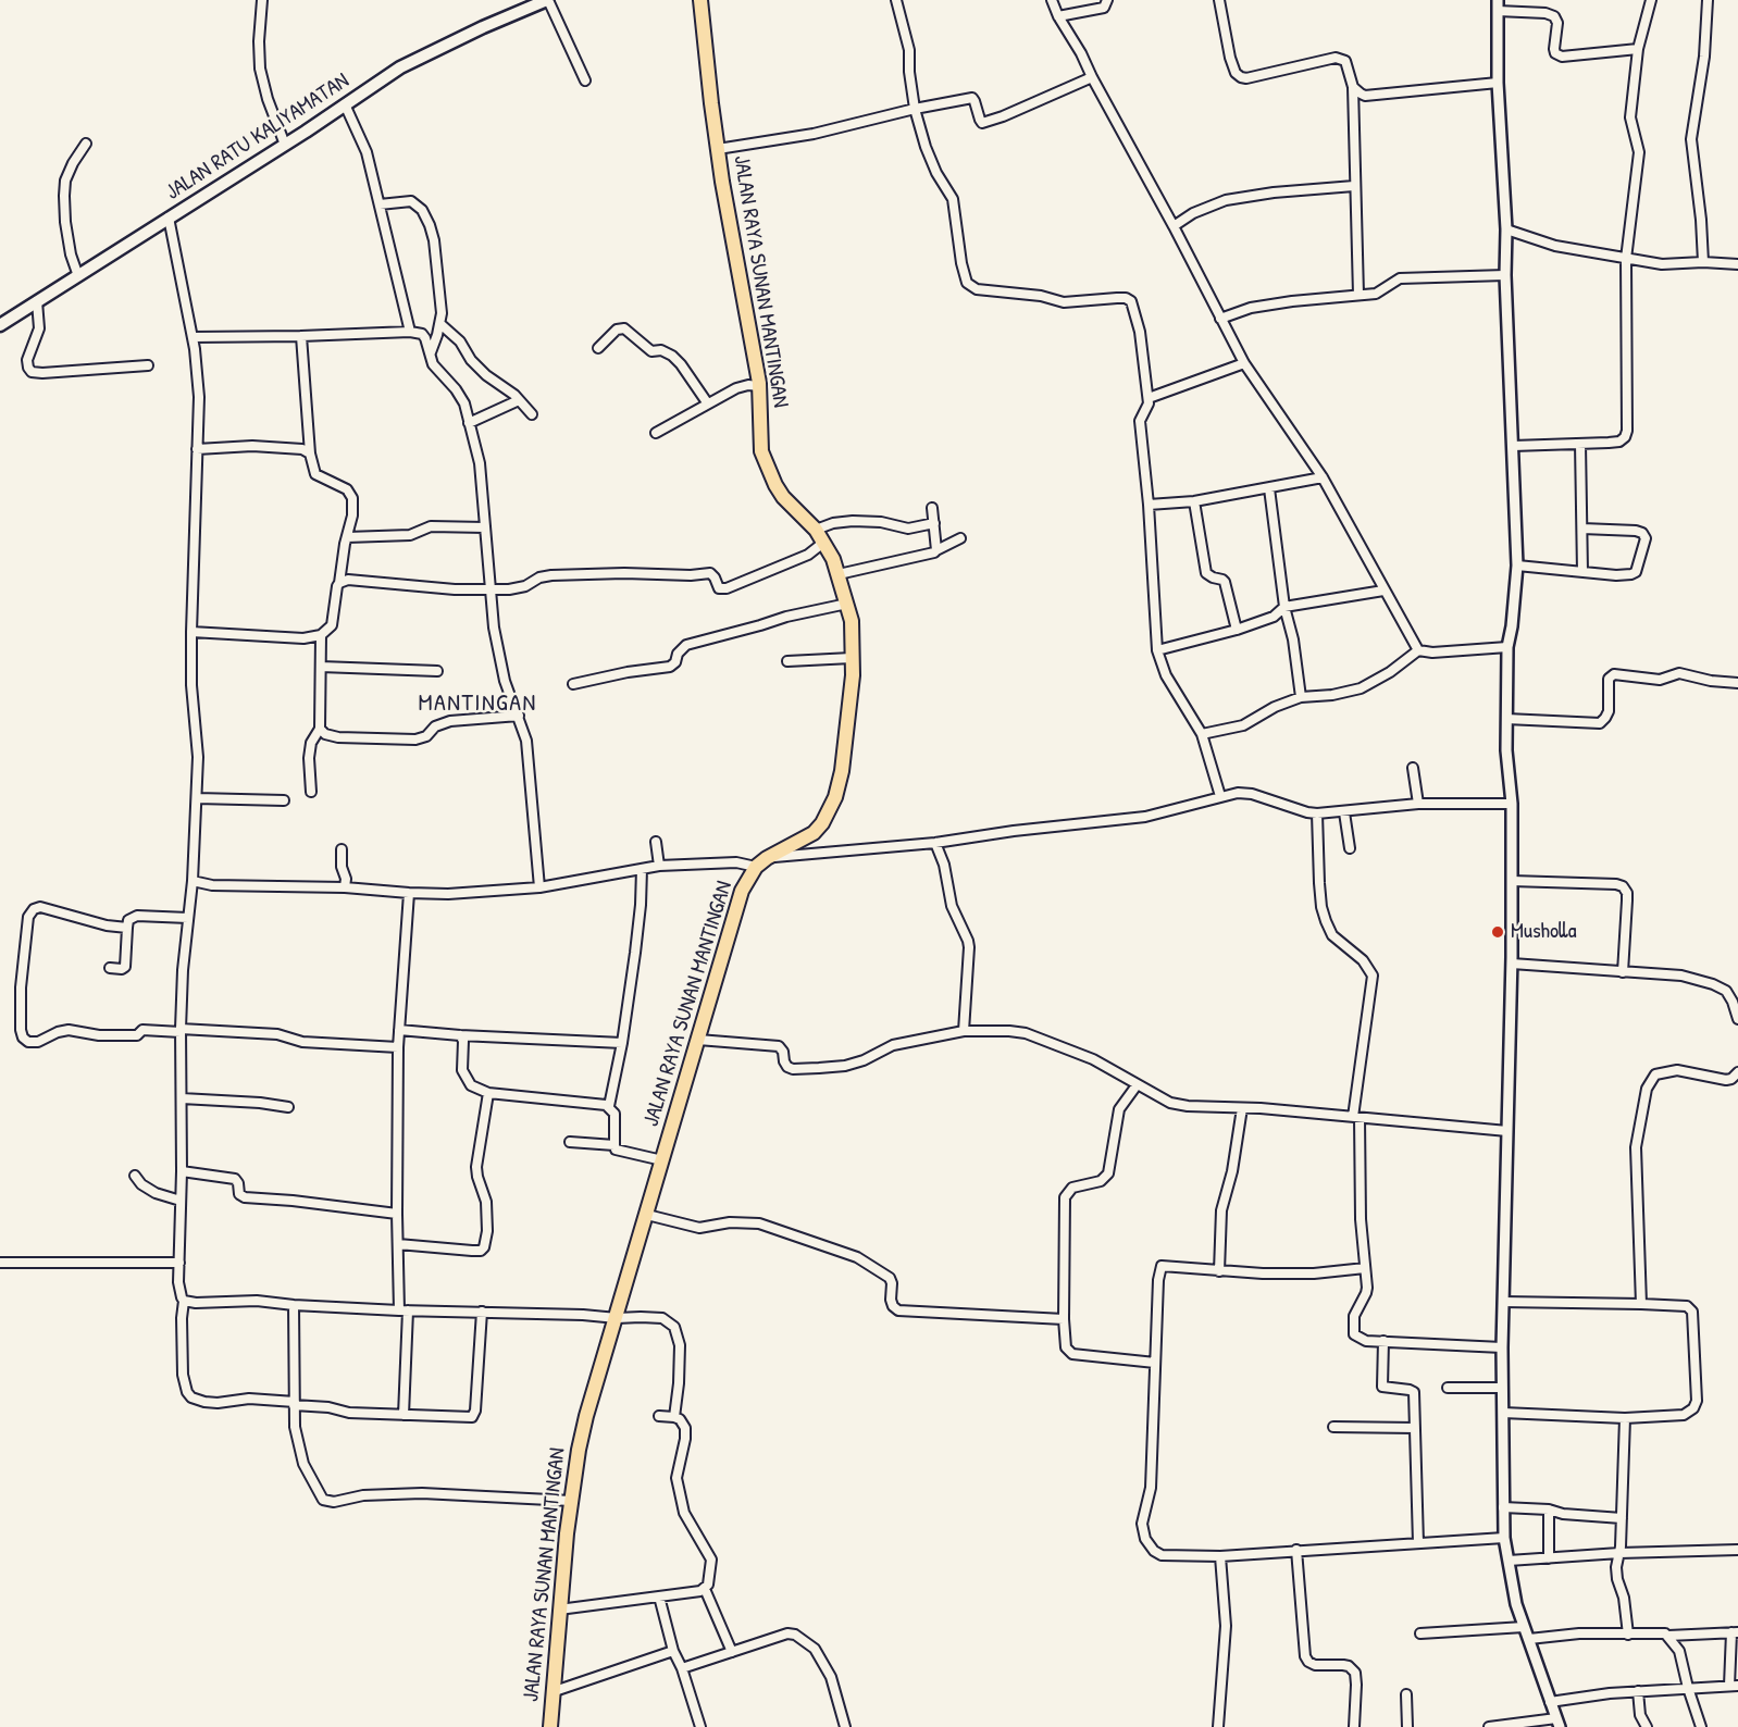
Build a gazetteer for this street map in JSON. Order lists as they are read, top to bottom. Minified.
{"streets":{"main road":["JALAN RATU KALIYAMATAN","JALAN RAYA SUNAN MANTINGAN"]},"districts":["MANTINGAN"],"places":["Musholla"]}
